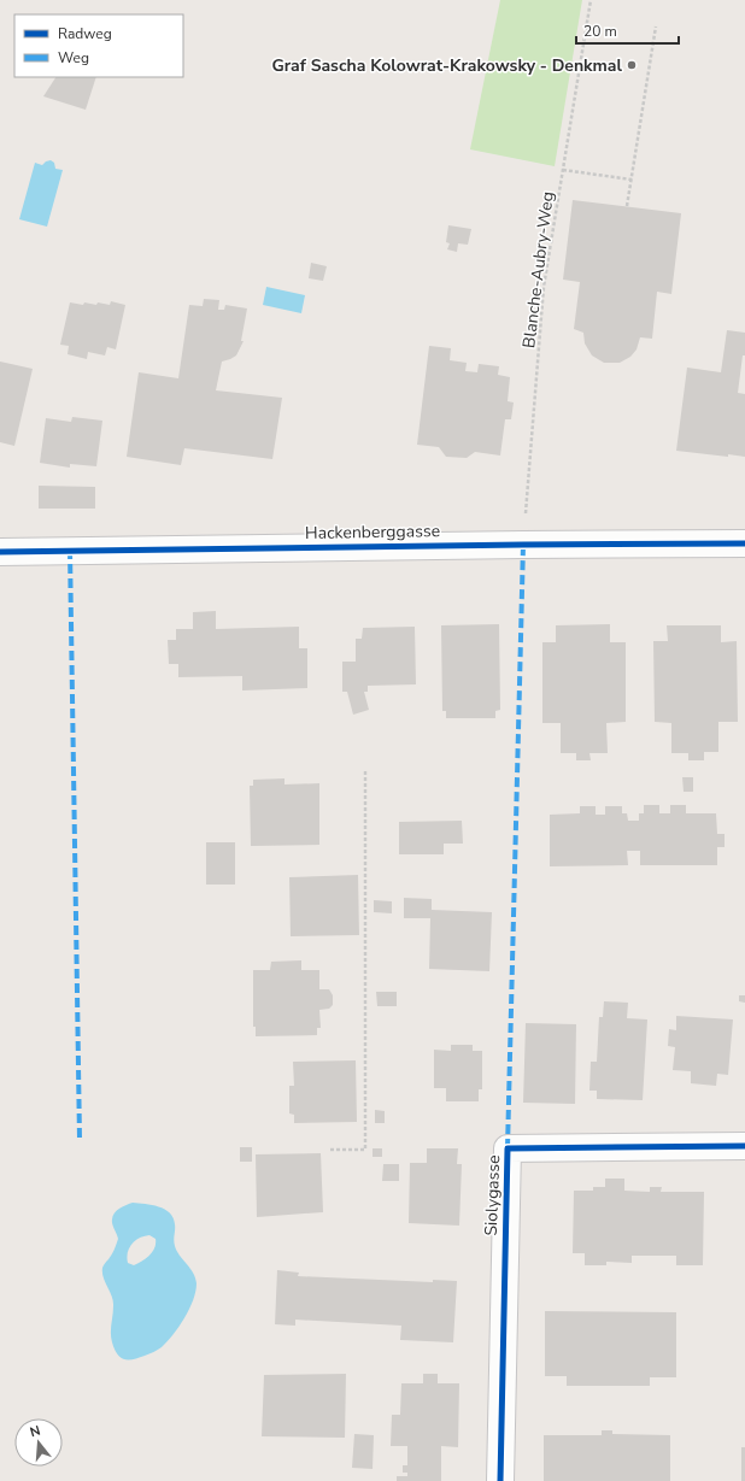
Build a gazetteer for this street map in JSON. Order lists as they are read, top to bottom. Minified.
{"streets":{"street":["Hackenberggasse","Siolygasse"],"path":["Blanche-Aubry-Weg"]},"crossings":[["Blanche-Aubry-Weg","Hackenberggasse"]],"places":["Graf Sascha Kolowrat-Krakowsky - Denkmal"],"legend":["Radweg","Weg"],"scale_bar":"20 m","north":"top"}
